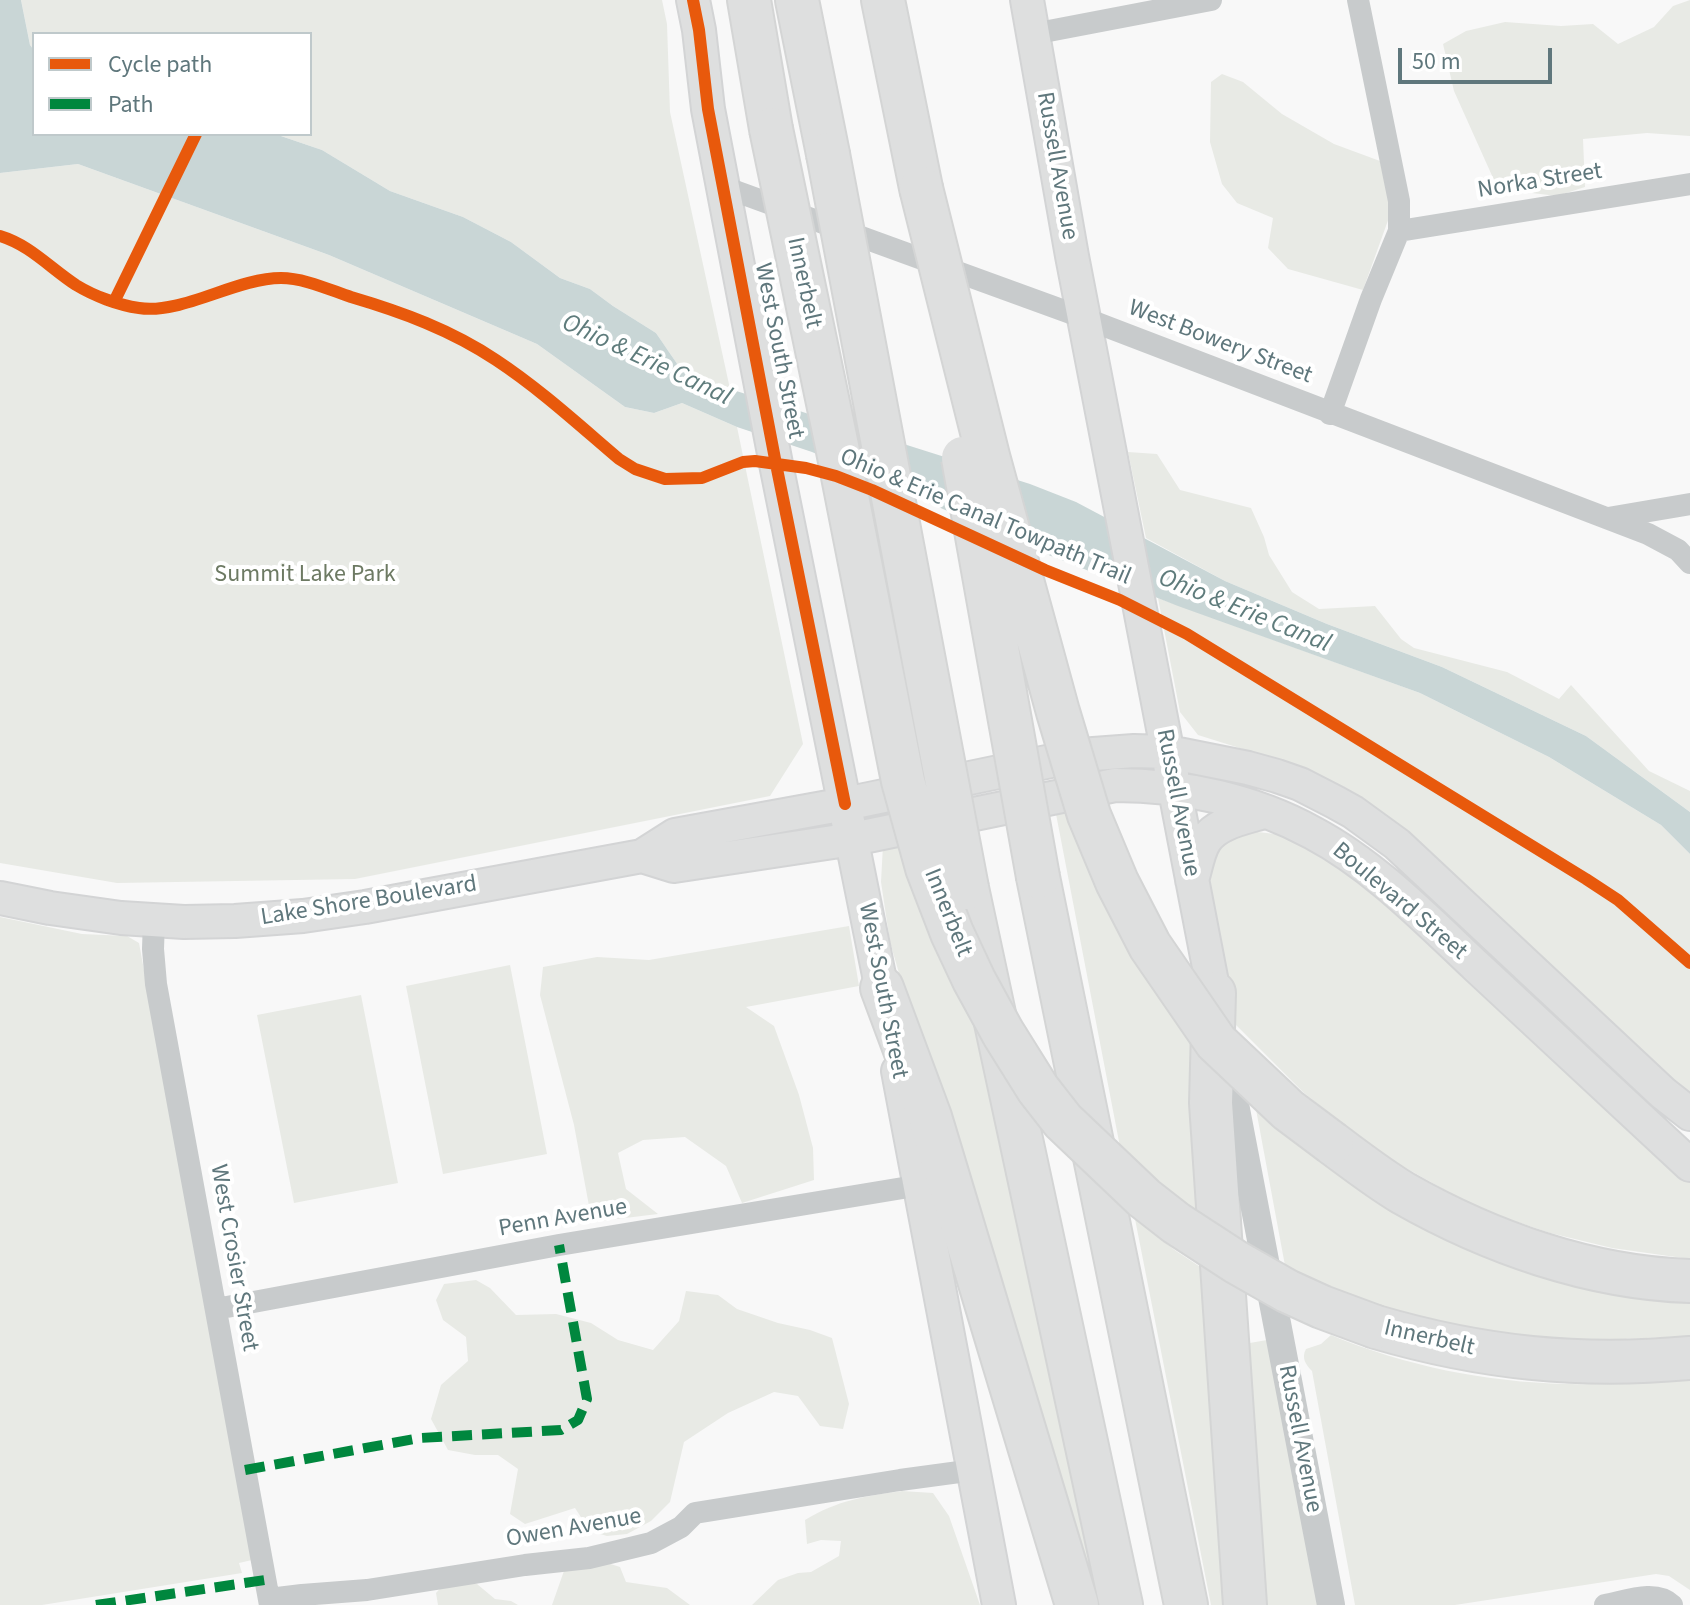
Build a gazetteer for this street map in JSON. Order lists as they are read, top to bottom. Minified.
{"streets":{"highway":["Innerbelt"],"main road":["Russell Avenue","West South Street","Lake Shore Boulevard","Boulevard Street"],"street":["Norka Street","West Bowery Street","Penn Avenue","West Crosier Street","Owen Avenue"],"cycle path":["Ohio & Erie Canal Towpath Trail"]},"crossings":[["Russell Avenue","West Bowery Street"],["Russell Avenue","Boulevard Street"],["West Bowery Street","West South Street"],["West South Street","Lake Shore Boulevard"],["West South Street","Boulevard Street"],["West South Street","Penn Avenue"],["West South Street","Owen Avenue"],["Lake Shore Boulevard","Boulevard Street"],["Lake Shore Boulevard","West Crosier Street"],["Penn Avenue","West Crosier Street"],["West Crosier Street","Owen Avenue"]],"water":["Ohio & Erie Canal"],"parks":["Summit Lake Park"],"legend":["Cycle path","Path"],"scale_bar":"50 m"}
